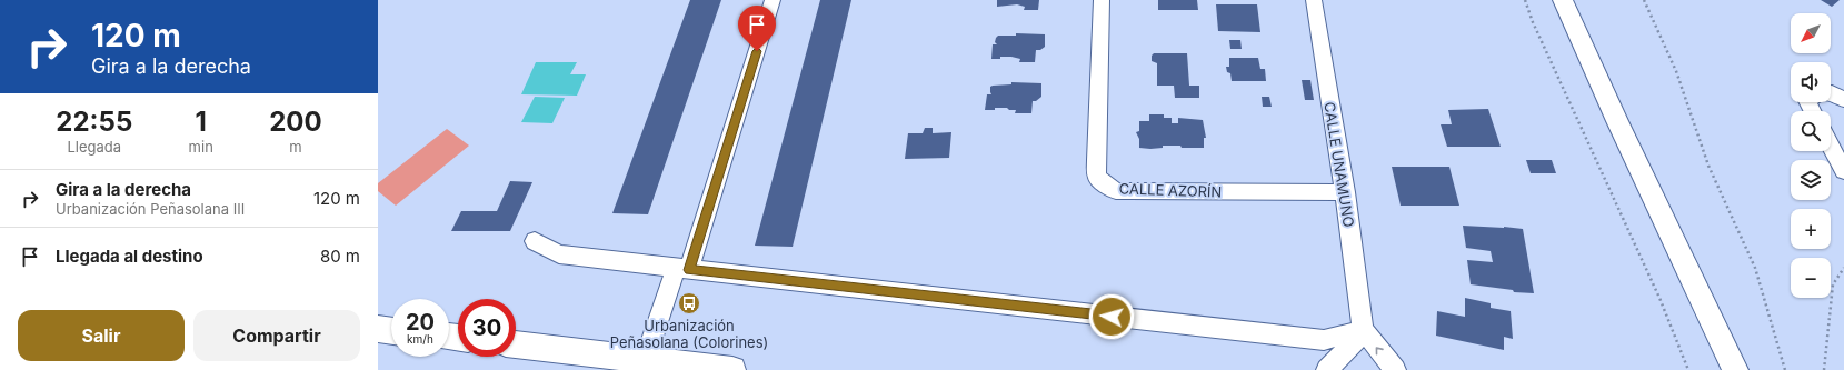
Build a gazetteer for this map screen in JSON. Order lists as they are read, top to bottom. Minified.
{"streets":{"street":["CALLE UNAMUNO","CALLE AZORÍN"]},"crossings":[["CALLE UNAMUNO","CALLE AZORÍN"]],"places":{"bus stop":["Urbanización Peñasolana (Colorines)"]},"north":"bottom left","page":{"turn":["120 m","Gira a la derecha"],"map_buttons":["+","−"],"eta":["22:55","Llegada","1","min","200","m"],"list":[{"name":"Gira a la derecha","note":"Urbanización Peñasolana III","value":"120 m"},{"name":"Llegada al destino","value":"80 m"}],"speed":"20 km/h","limit":"30","buttons":["Salir","Compartir"]}}
